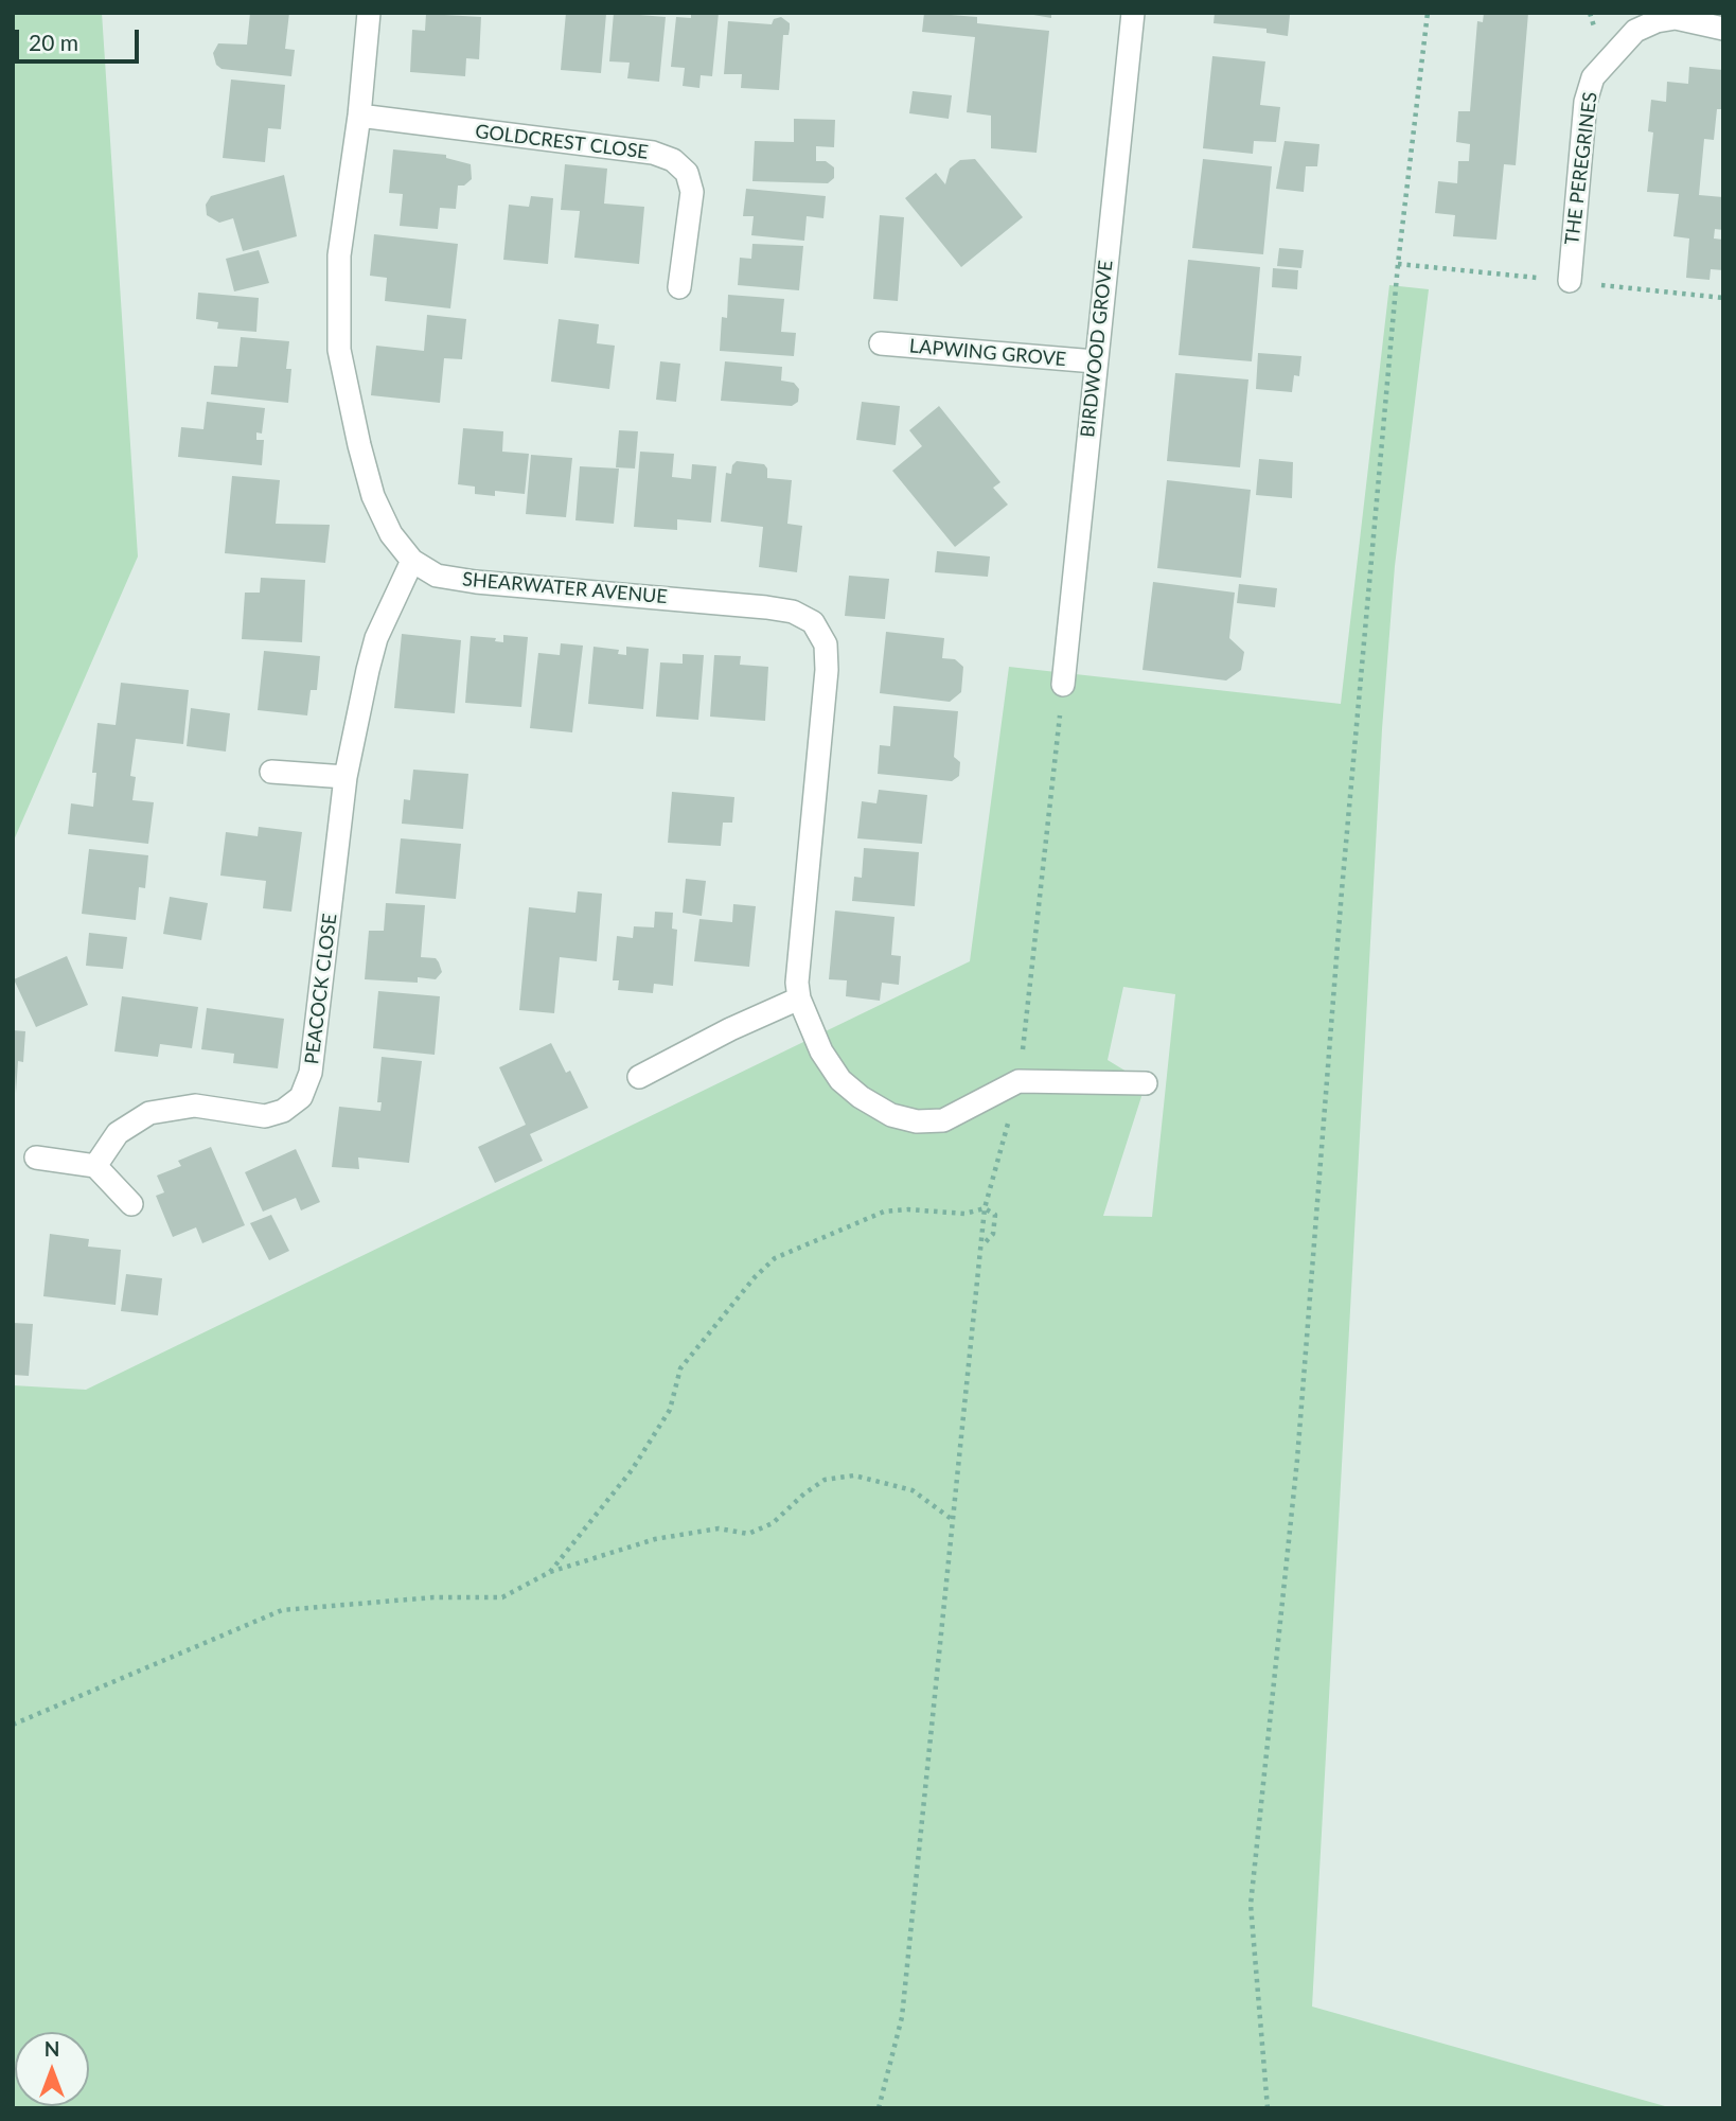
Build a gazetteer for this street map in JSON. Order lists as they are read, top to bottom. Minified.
{"streets":{"street":["GOLDCREST CLOSE","THE PEREGRINES","BIRDWOOD GROVE","LAPWING GROVE","SHEARWATER AVENUE","PEACOCK CLOSE"]},"crossings":[["GOLDCREST CLOSE","SHEARWATER AVENUE"],["BIRDWOOD GROVE","LAPWING GROVE"],["SHEARWATER AVENUE","PEACOCK CLOSE"]],"scale_bar":"20 m","north":"top"}
